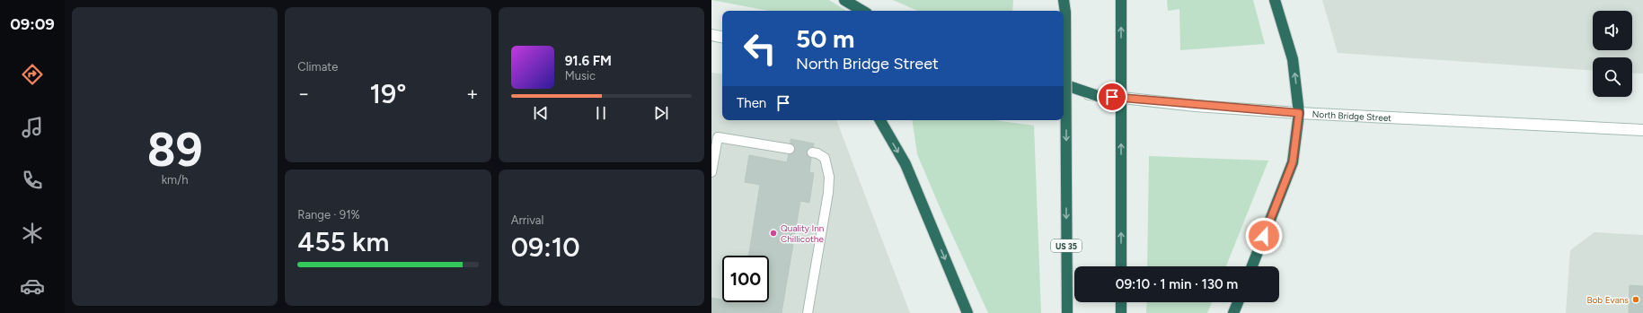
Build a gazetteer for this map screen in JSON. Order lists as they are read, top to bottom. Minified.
{"streets":{"highway":["US 35"],"main road":["North Bridge Street"]},"places":["Quality Inn Chillicothe","Bob Evans"],"page":{"tabs":"09:09","tile":[["89","km/h"],"Climate",["Range · 91%","455 km"],["Arrival","09:10"]],"turn":["50 m","North Bridge Street"],"song":["91.6 FM","Music"],"heat":["−","19°","+"],"then":"Then","limit":"100","trip":"09:10 · 1 min · 130 m"}}
